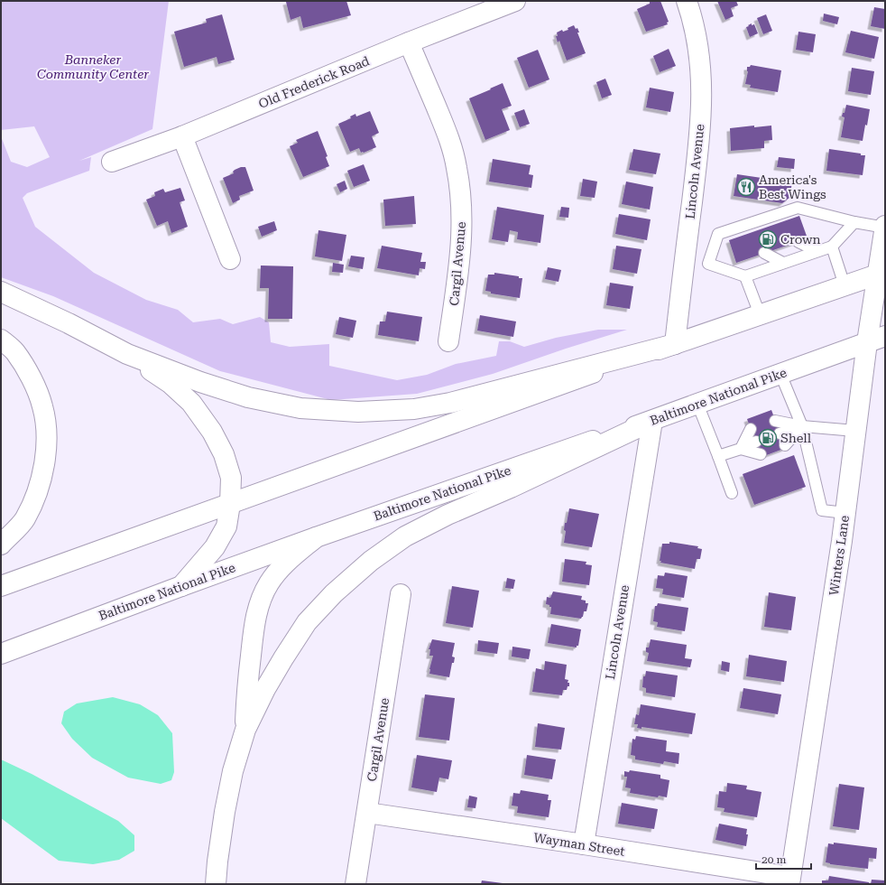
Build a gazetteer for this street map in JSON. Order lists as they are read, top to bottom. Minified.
{"streets":{"main road":["Old Frederick Road","Lincoln Avenue","Cargil Avenue","Baltimore National Pike","Winters Lane","Wayman Street"]},"crossings":[["Old Frederick Road","Cargil Avenue"],["Lincoln Avenue","Baltimore National Pike"],["Lincoln Avenue","Wayman Street"],["Cargil Avenue","Wayman Street"],["Baltimore National Pike","Winters Lane"],["Winters Lane","Wayman Street"]],"parks":["Banneker Community Center"],"places":{"restaurant":["America's Best Wings"],"fuel station":["Crown","Shell"]},"scale_bar":"20 m"}
